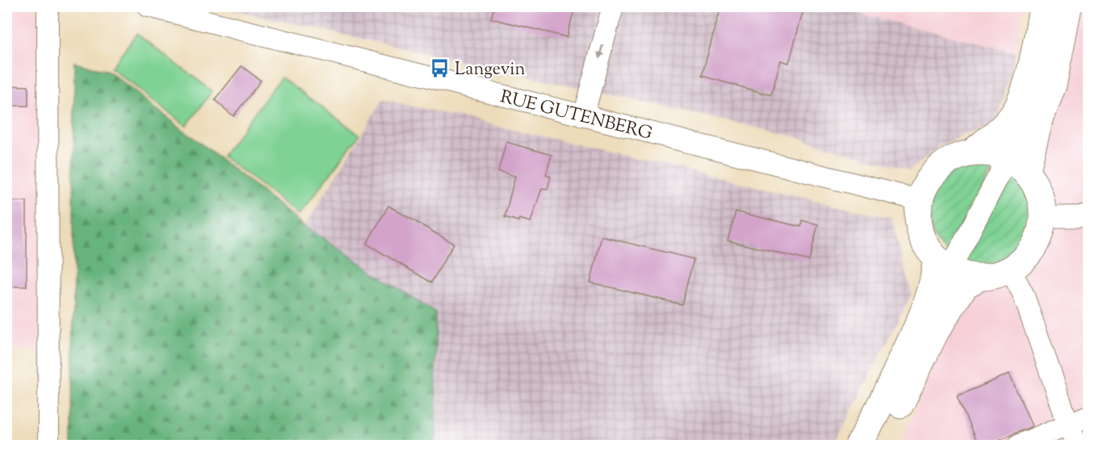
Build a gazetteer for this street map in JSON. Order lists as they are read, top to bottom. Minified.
{"streets":{"street":["RUE GUTENBERG"]},"places":{"bus stop":["Langevin"]}}
